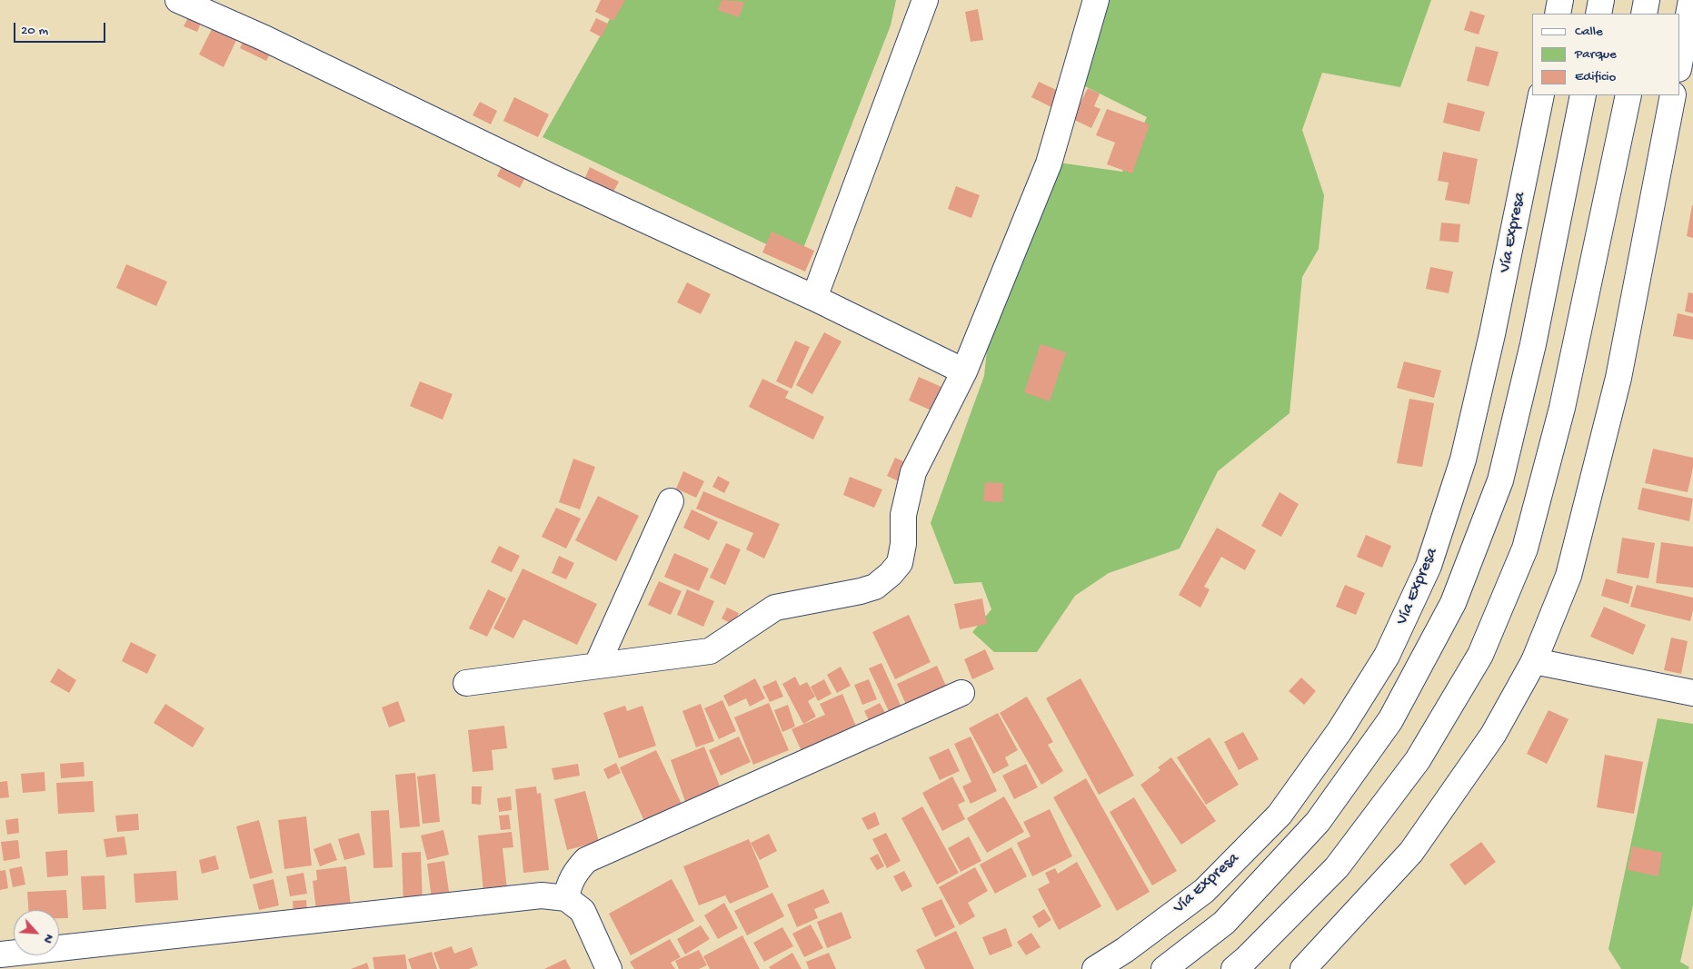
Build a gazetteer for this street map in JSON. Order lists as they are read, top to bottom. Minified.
{"streets":{"main road":["Vía Expresa"]},"legend":["Calle","Parque","Edificio"],"scale_bar":"20 m","north":"bottom right"}
